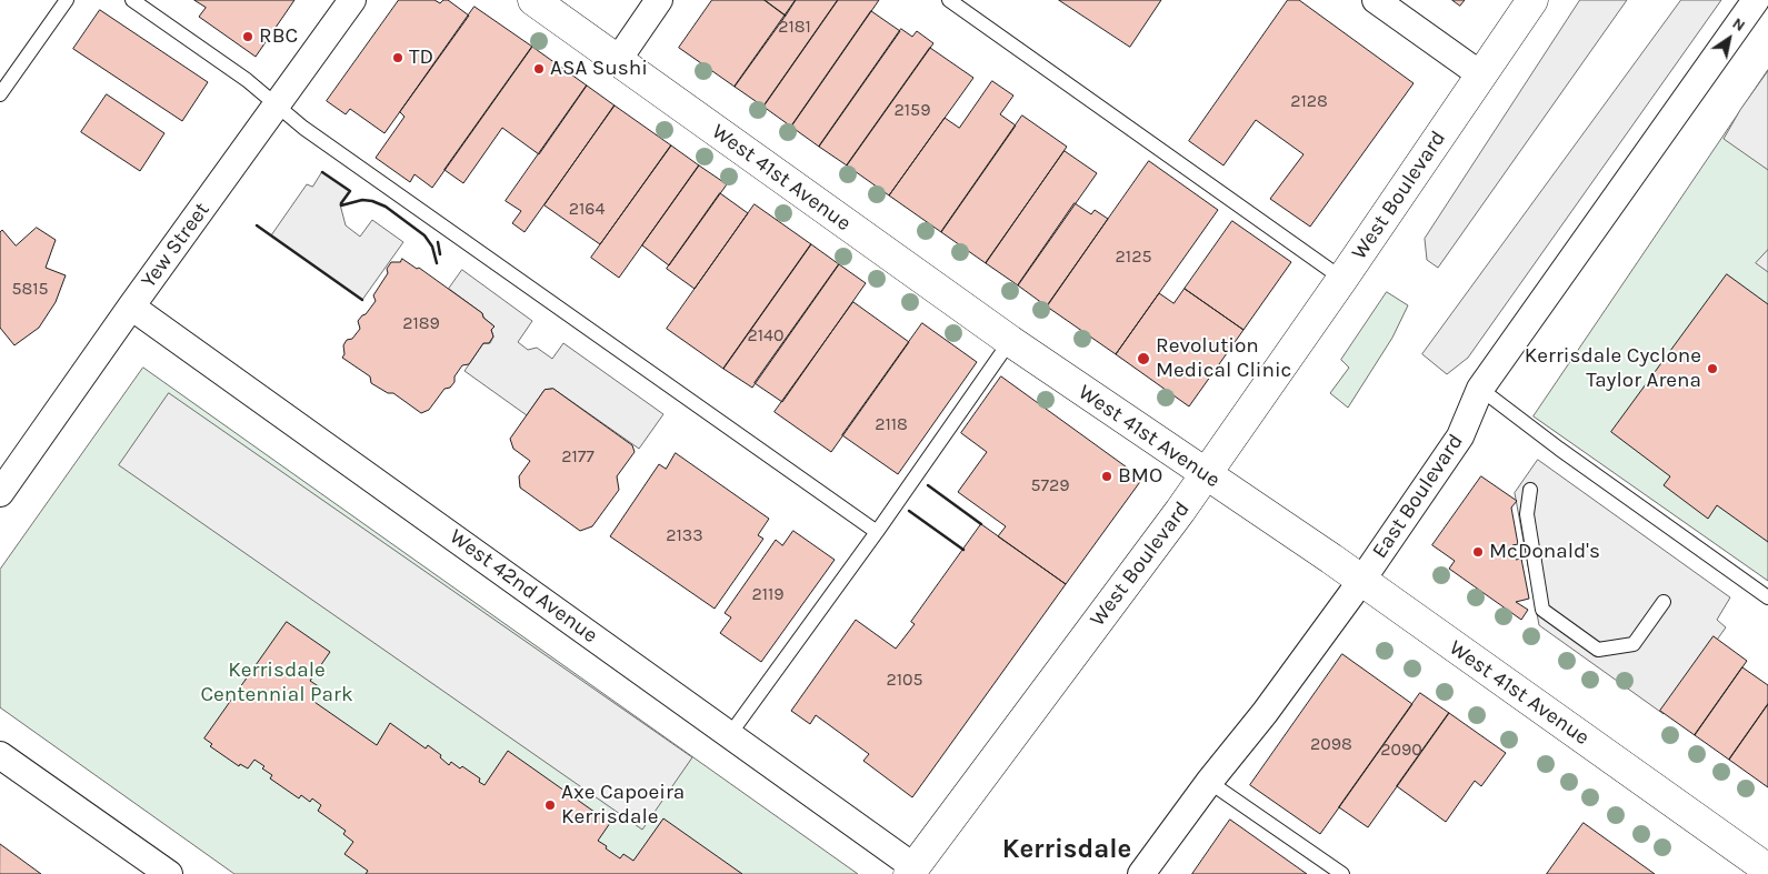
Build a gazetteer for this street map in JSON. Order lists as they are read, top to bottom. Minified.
{"streets":{"main road":["West 41st Avenue","West Boulevard"],"street":["Yew Street","East Boulevard","West 42nd Avenue"]},"crossings":[["West 41st Avenue","West Boulevard"],["West 41st Avenue","East Boulevard"],["West Boulevard","West 42nd Avenue"],["Yew Street","West 42nd Avenue"]],"districts":["Kerrisdale"],"parks":["Kerrisdale Centennial Park"],"places":["RBC","TD","ASA Sushi","Revolution Medical Clinic","Kerrisdale Cyclone Taylor Arena","BMO","McDonald's","Axe Capoeira Kerrisdale"],"house_numbers":["2181","2128","2159","2164","2125","5815","2189","2140","2118","2177","5729","2133","2119","2105","2098","2090"],"north":"top right"}
